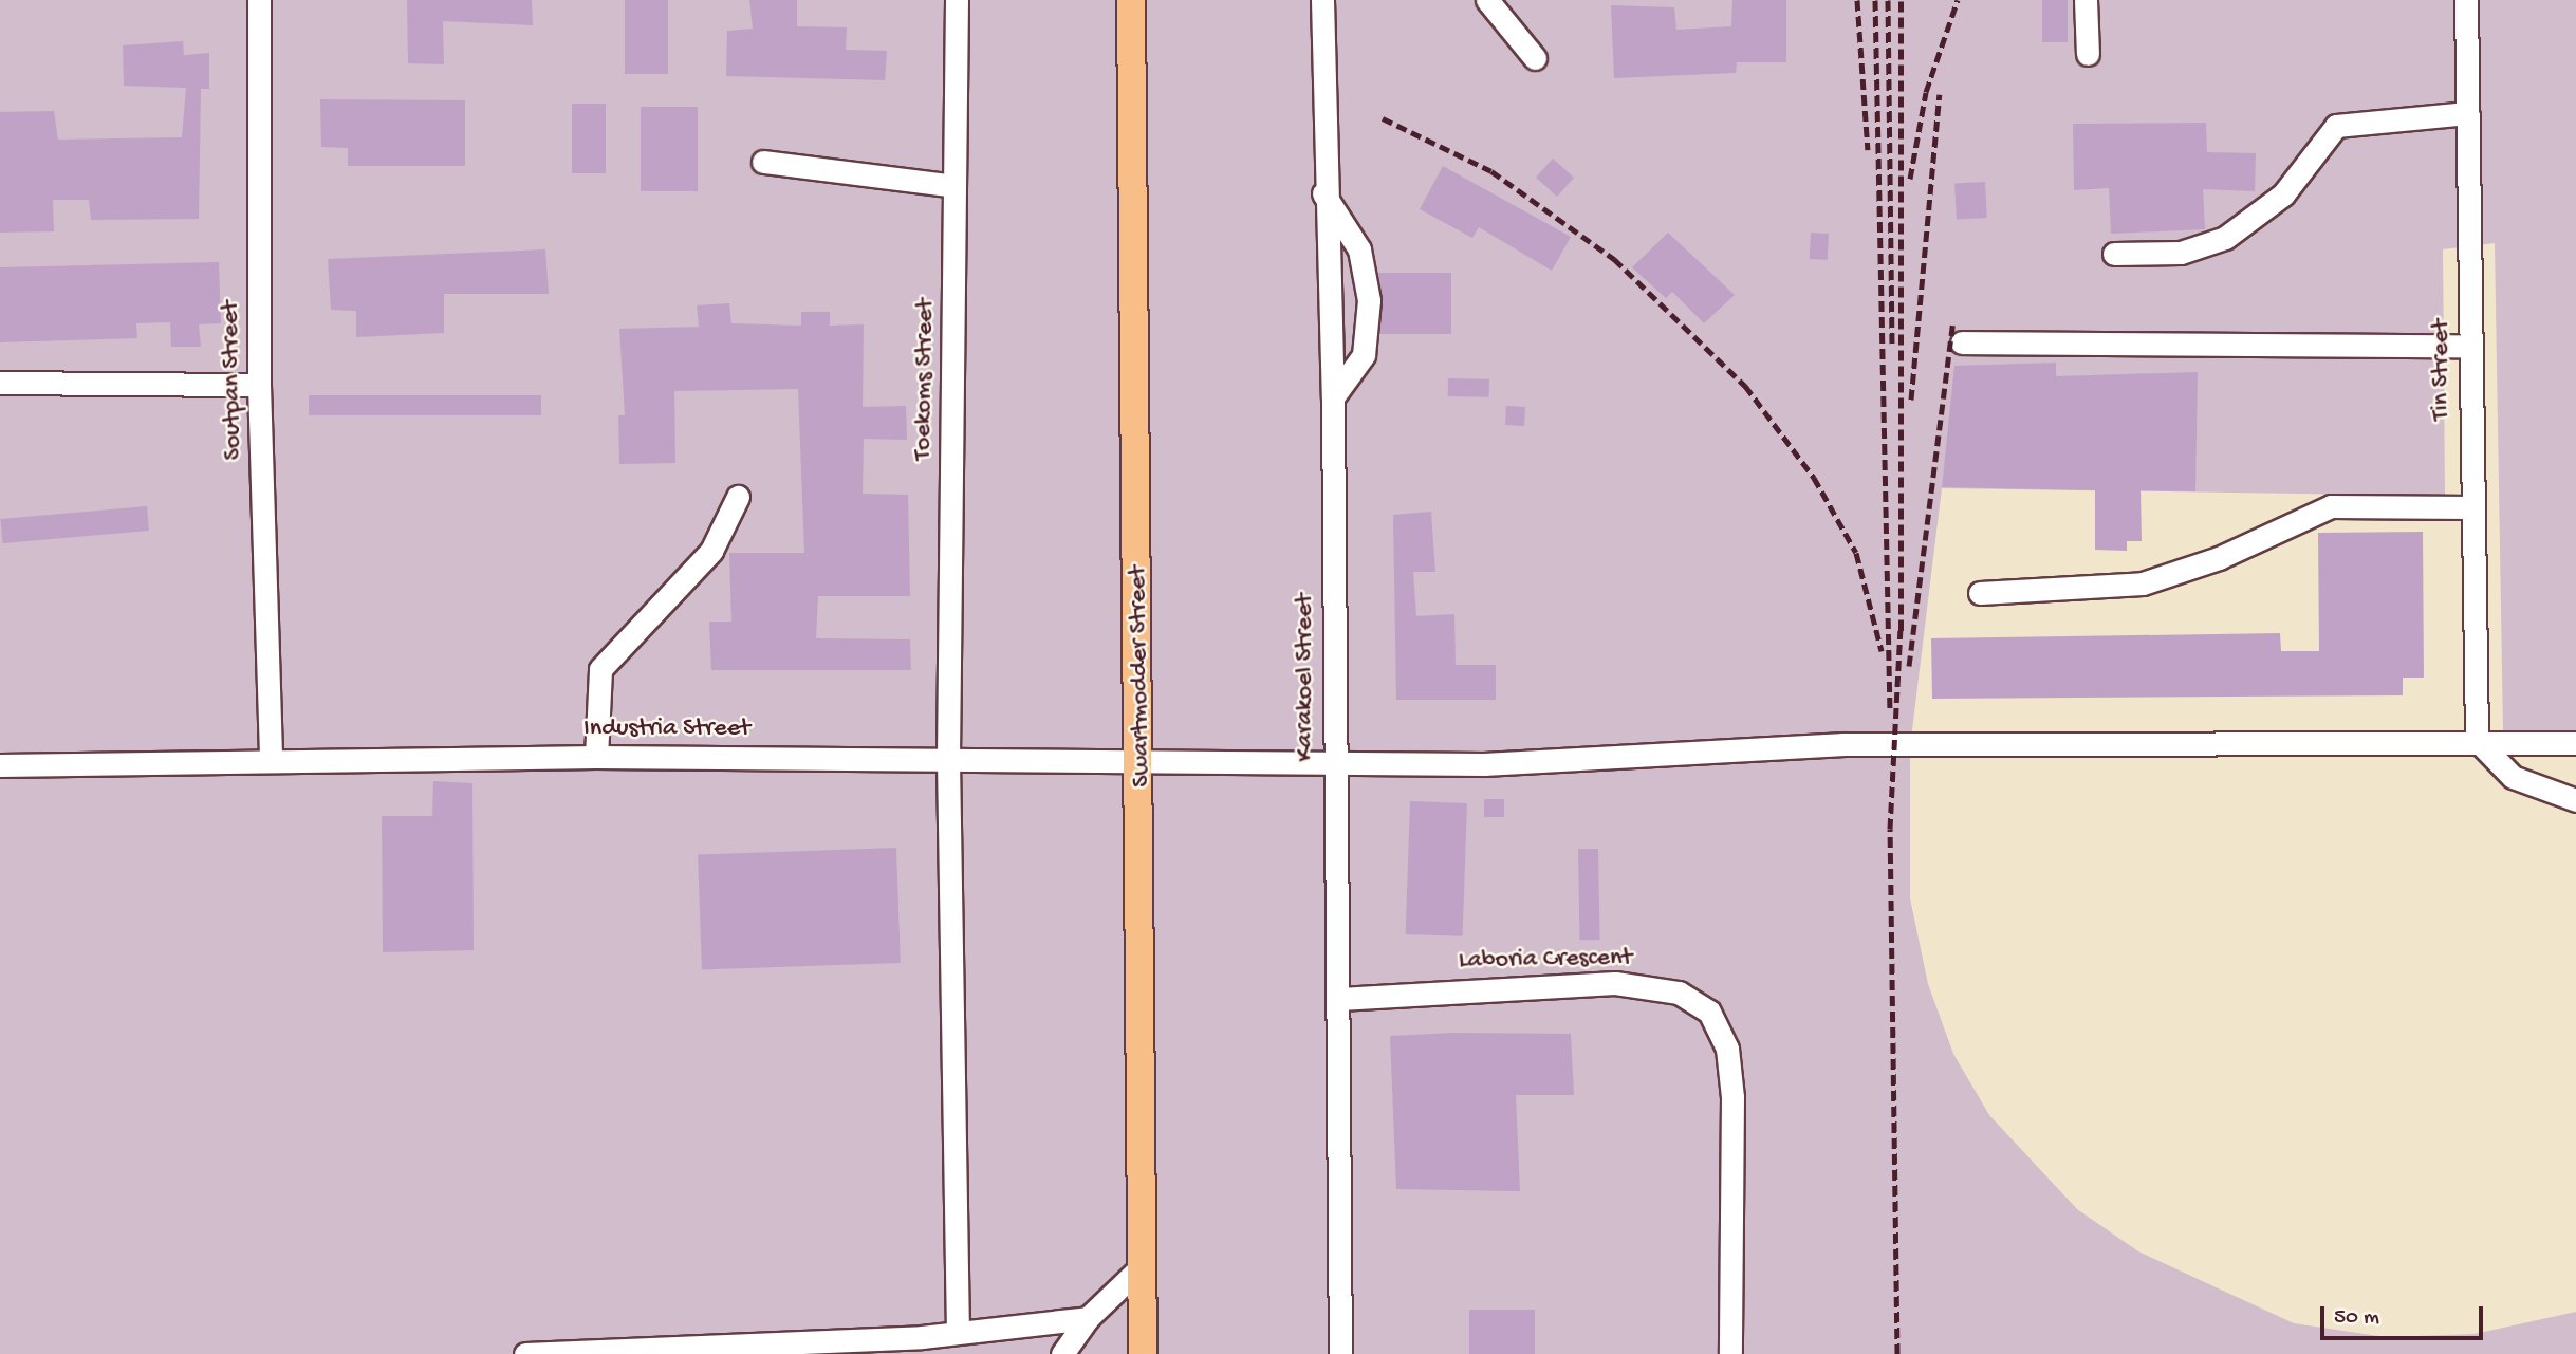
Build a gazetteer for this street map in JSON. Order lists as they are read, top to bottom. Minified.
{"streets":{"main road":["Swartmodder Street"],"street":["Tin Street","Toekoms Street","Soutpan Street","Karakoel Street","Industria Street","Laboria Crescent"]},"crossings":[["Tin Street","Industria Street"],["Toekoms Street","Industria Street"],["Soutpan Street","Industria Street"],["Swartmodder Street","Industria Street"],["Karakoel Street","Industria Street"],["Karakoel Street","Laboria Crescent"]],"scale_bar":"50 m"}
